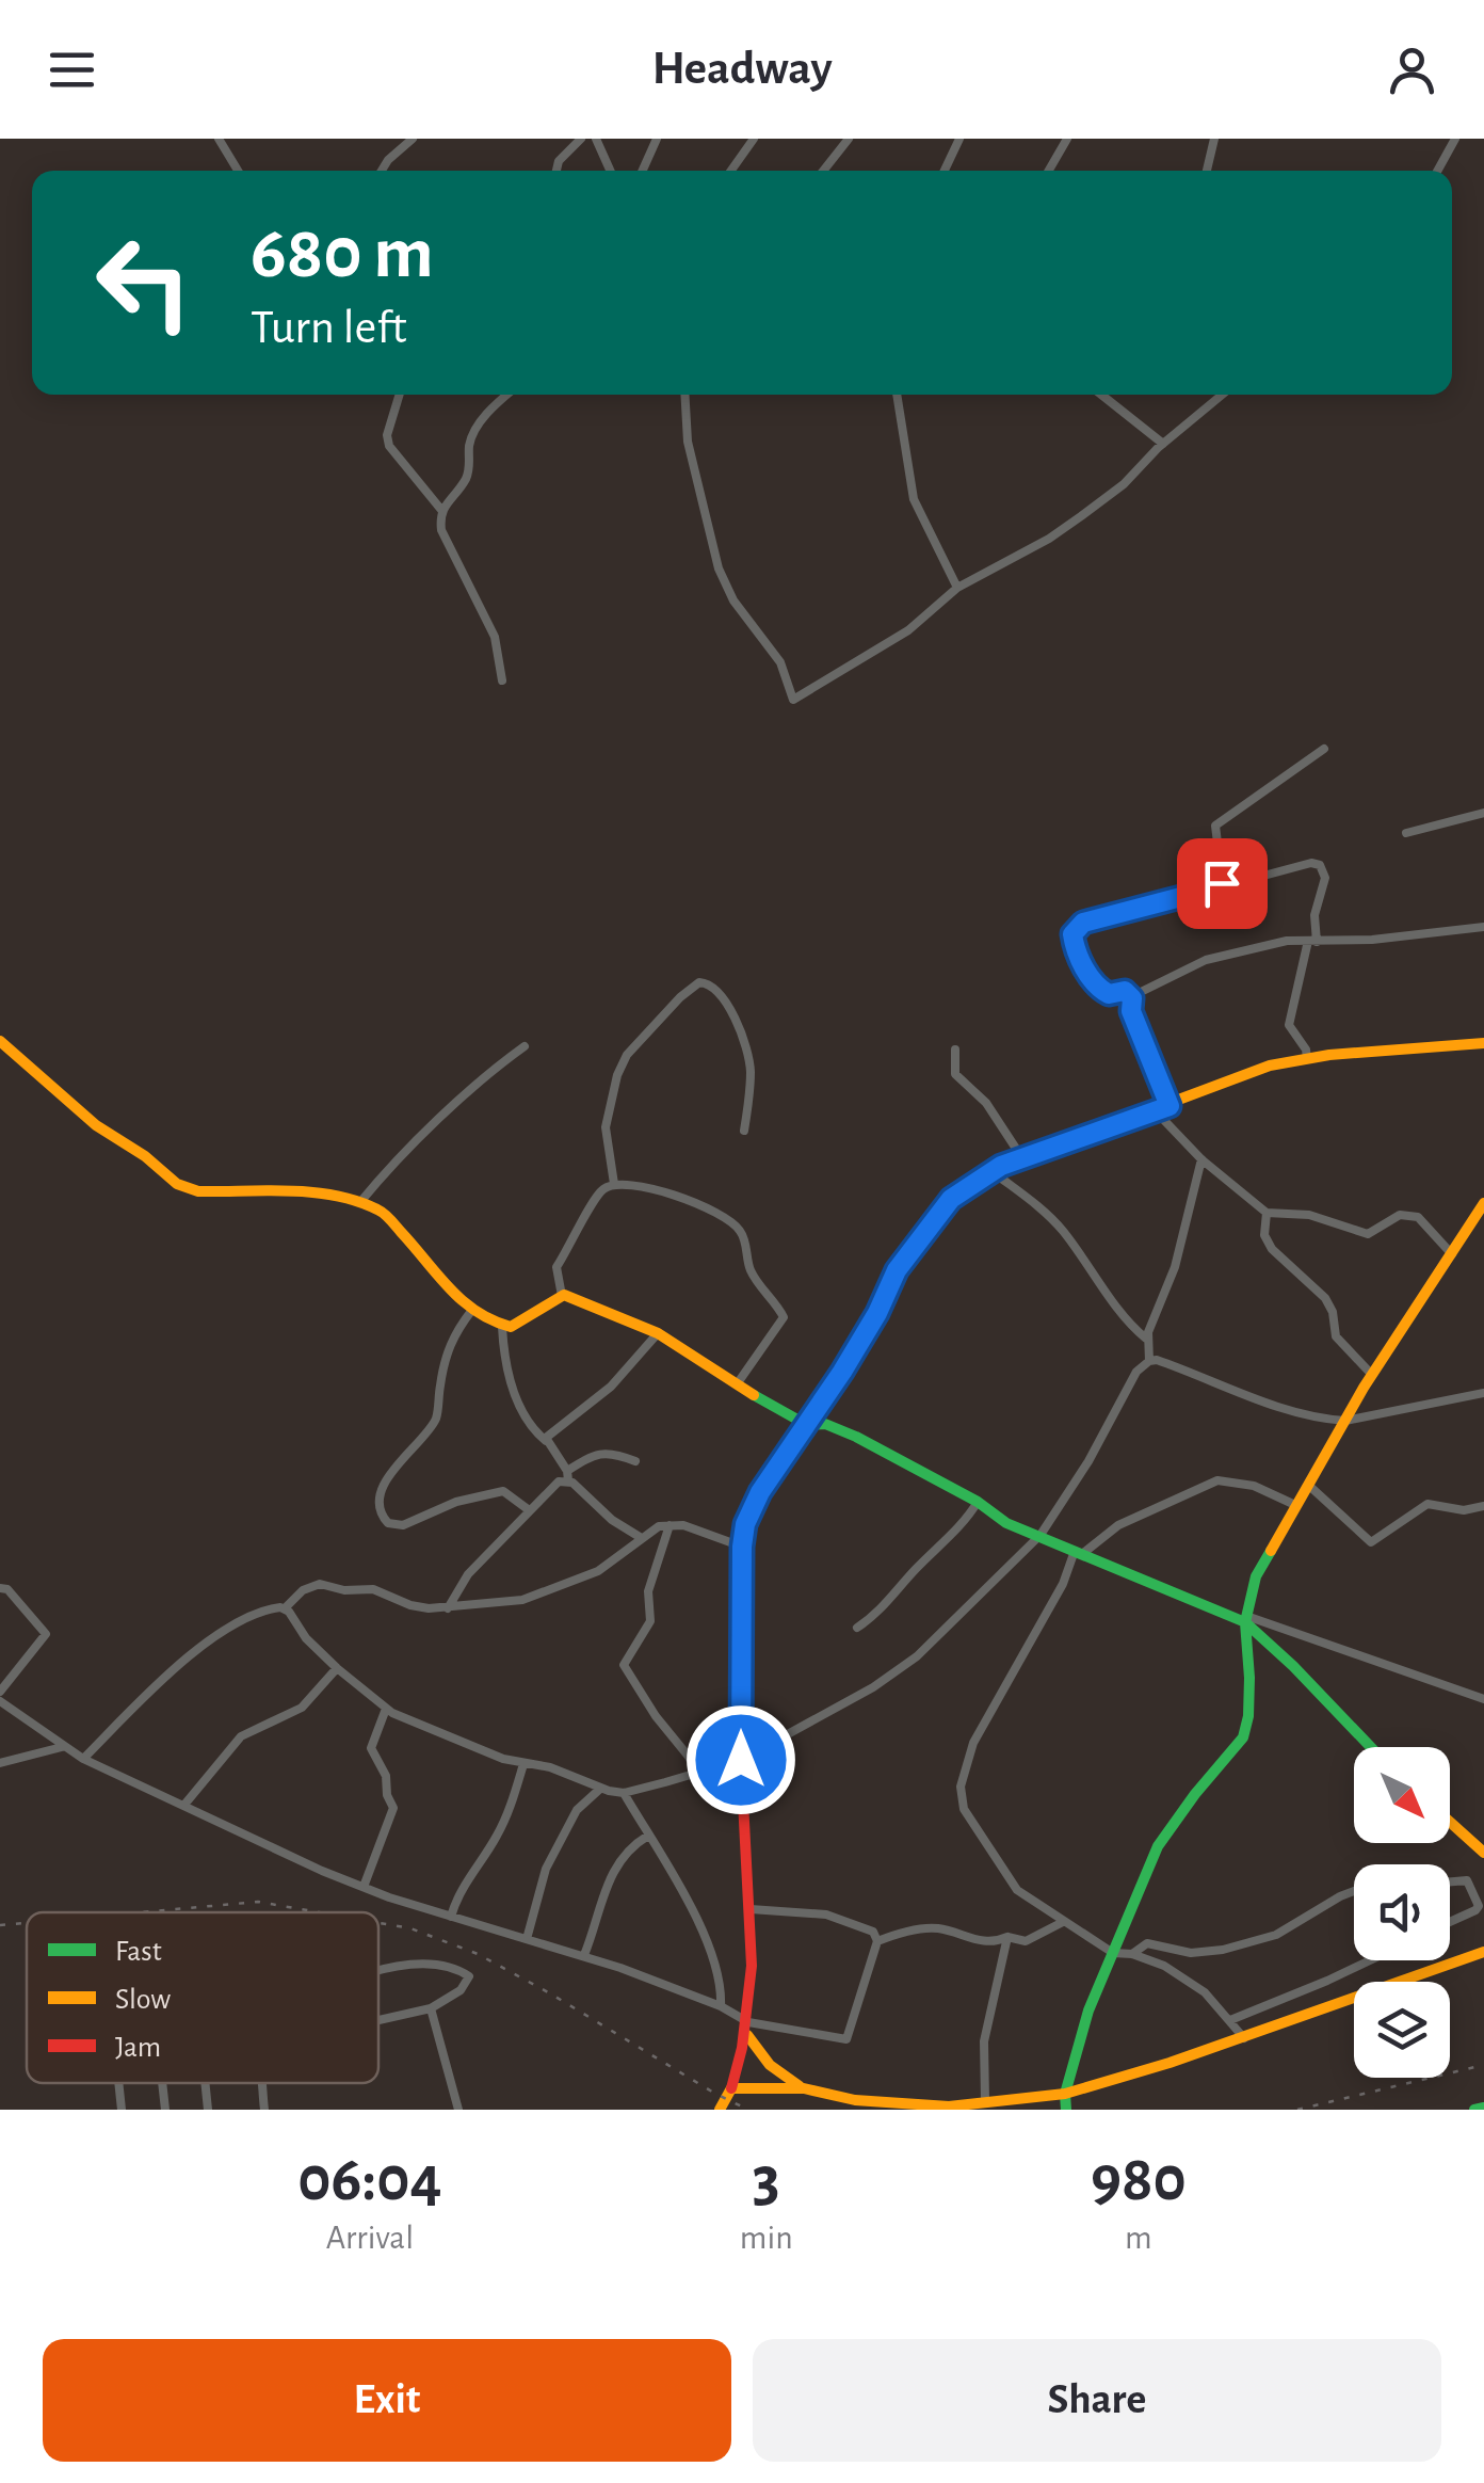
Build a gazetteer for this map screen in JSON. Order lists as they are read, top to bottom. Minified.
{"legend":["Fast","Slow","Jam"],"north":"bottom right","page":{"header":"Headway","turn":["680 m","Turn left"],"eta":["06:04","Arrival","3","min","980","m"],"buttons":["Exit","Share"]}}
